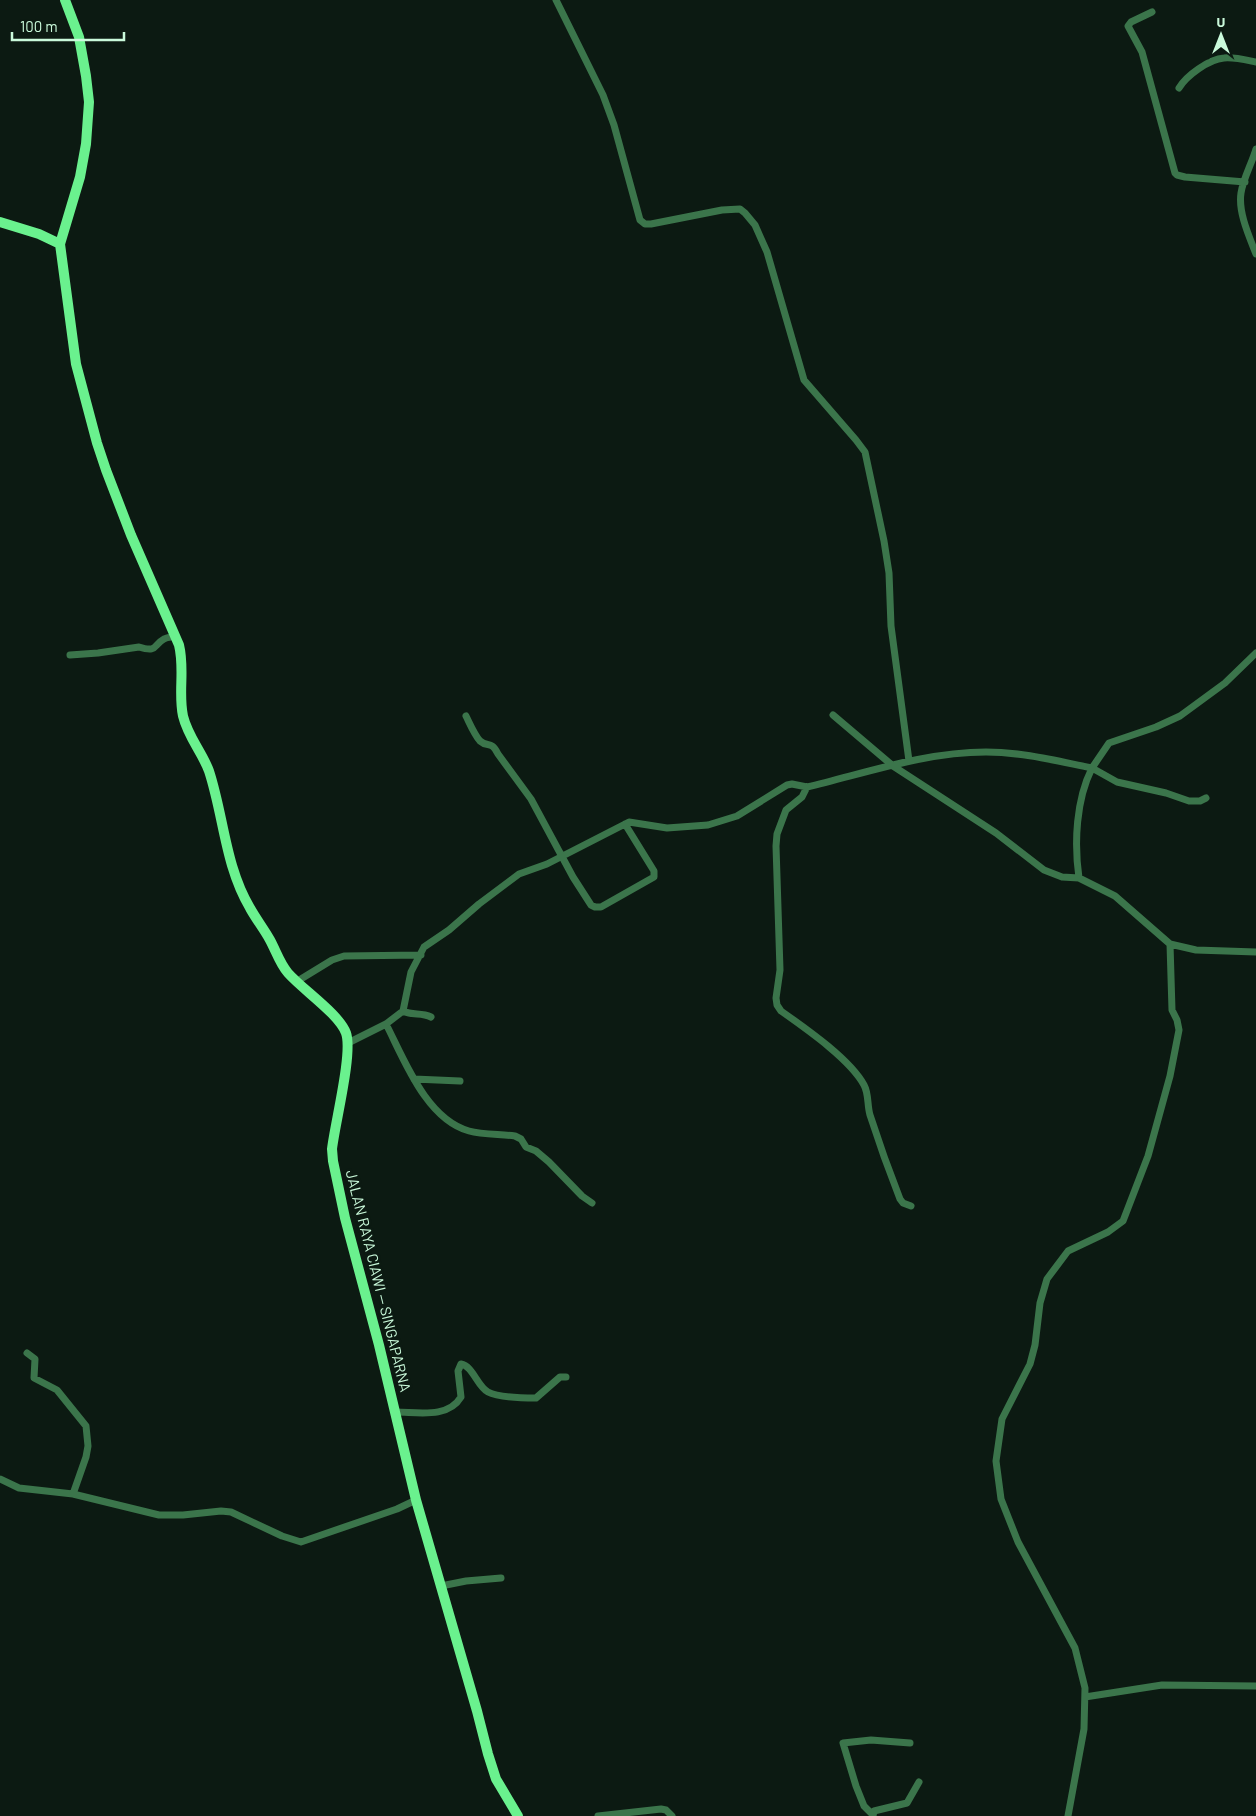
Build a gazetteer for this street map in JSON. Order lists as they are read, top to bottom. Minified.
{"streets":{"main road":["JALAN RAYA CIAWI — SINGAPARNA"]},"scale_bar":"100 m","north":"top"}
